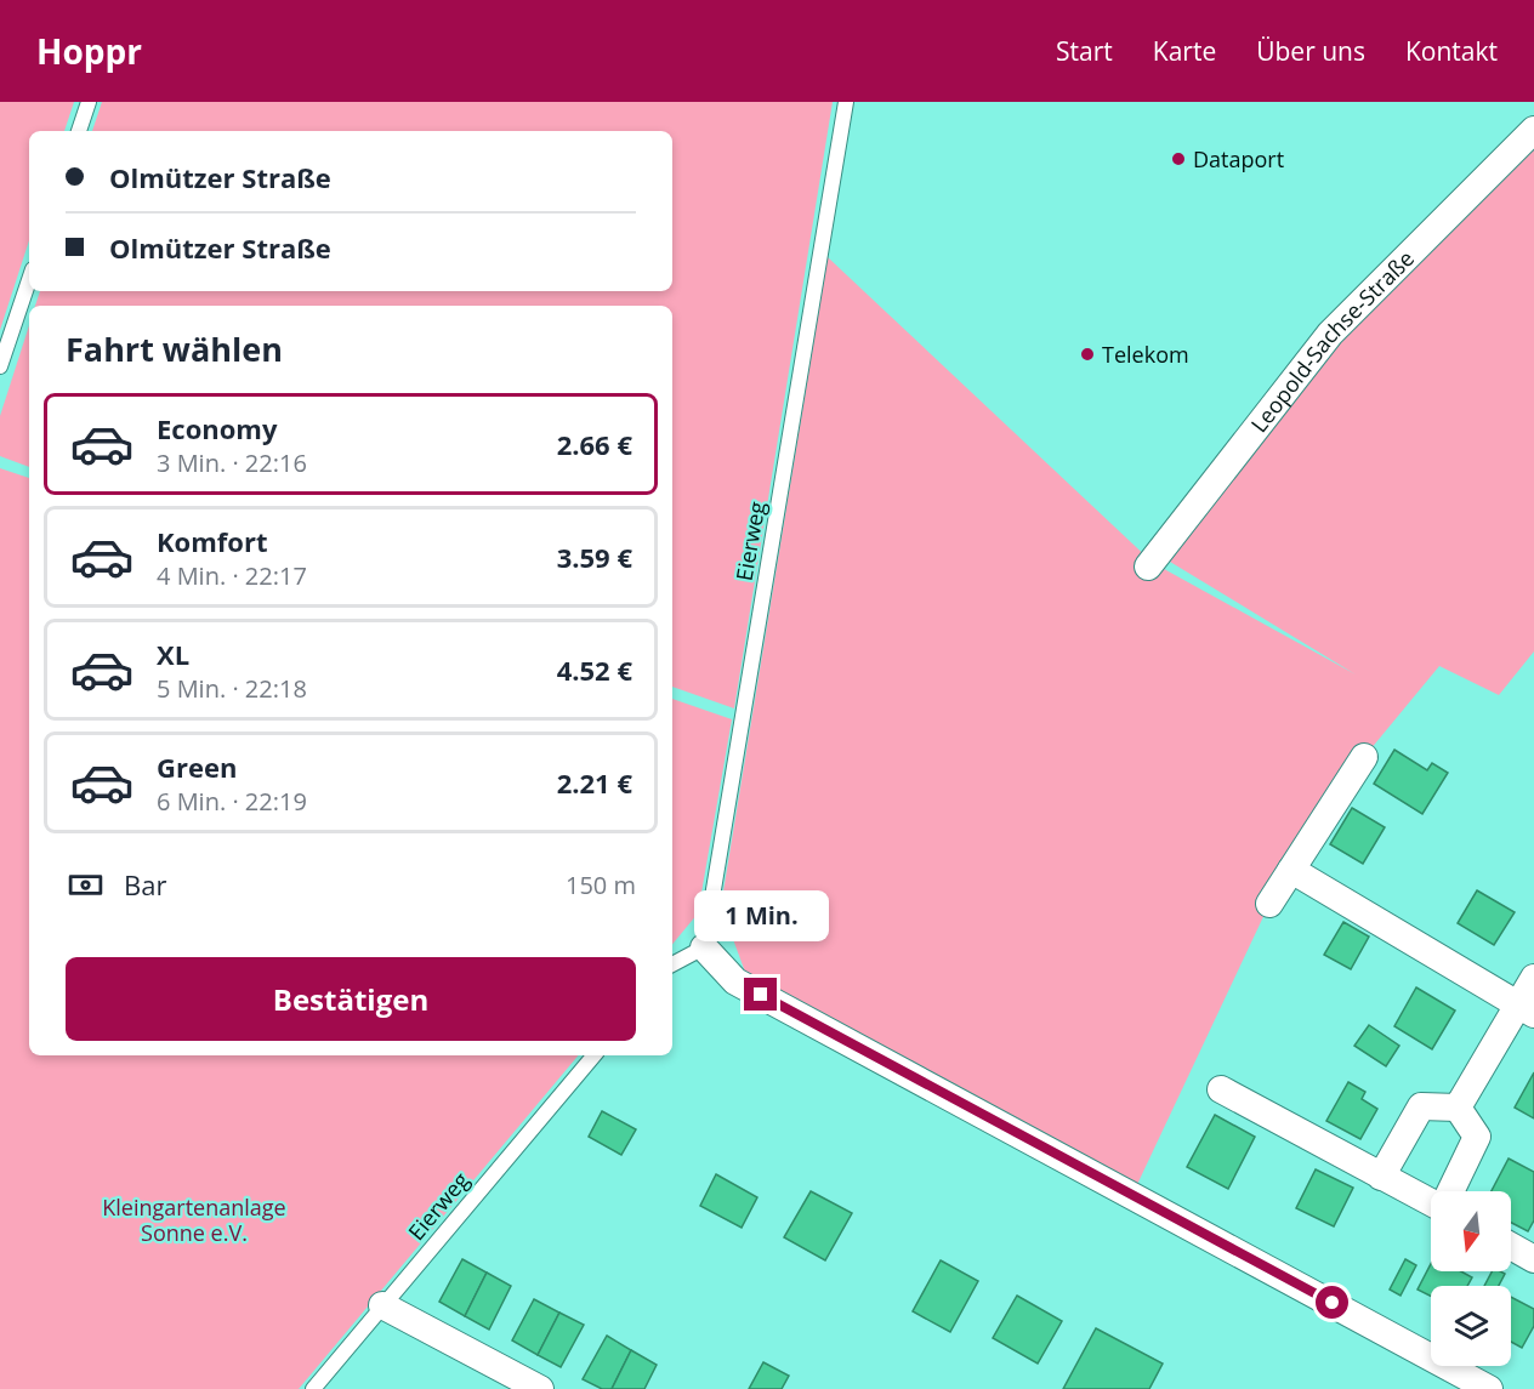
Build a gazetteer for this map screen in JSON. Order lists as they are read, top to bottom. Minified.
{"streets":{"street":["Leopold-Sachse-Straße"],"lane":["Eierweg"]},"parks":["Kleingartenanlage Sonne e.V."],"places":["Dataport","Telekom"],"north":"bottom","page":{"header":"Hoppr","nav":["Start","Karte","Über uns","Kontakt"],"banner":["Olmützer Straße","Olmützer Straße"],"heading":"Fahrt wählen","list":[{"name":"Economy","note":"3 Min. · 22:16","value":"2.66 €"},{"name":"Komfort","note":"4 Min. · 22:17","value":"3.59 €"},{"name":"XL","note":"5 Min. · 22:18","value":"4.52 €"},{"name":"Green","note":"6 Min. · 22:19","value":"2.21 €"}],"pay":["Bar","150 m"],"bubble":"1 Min.","buttons":"Bestätigen"}}
